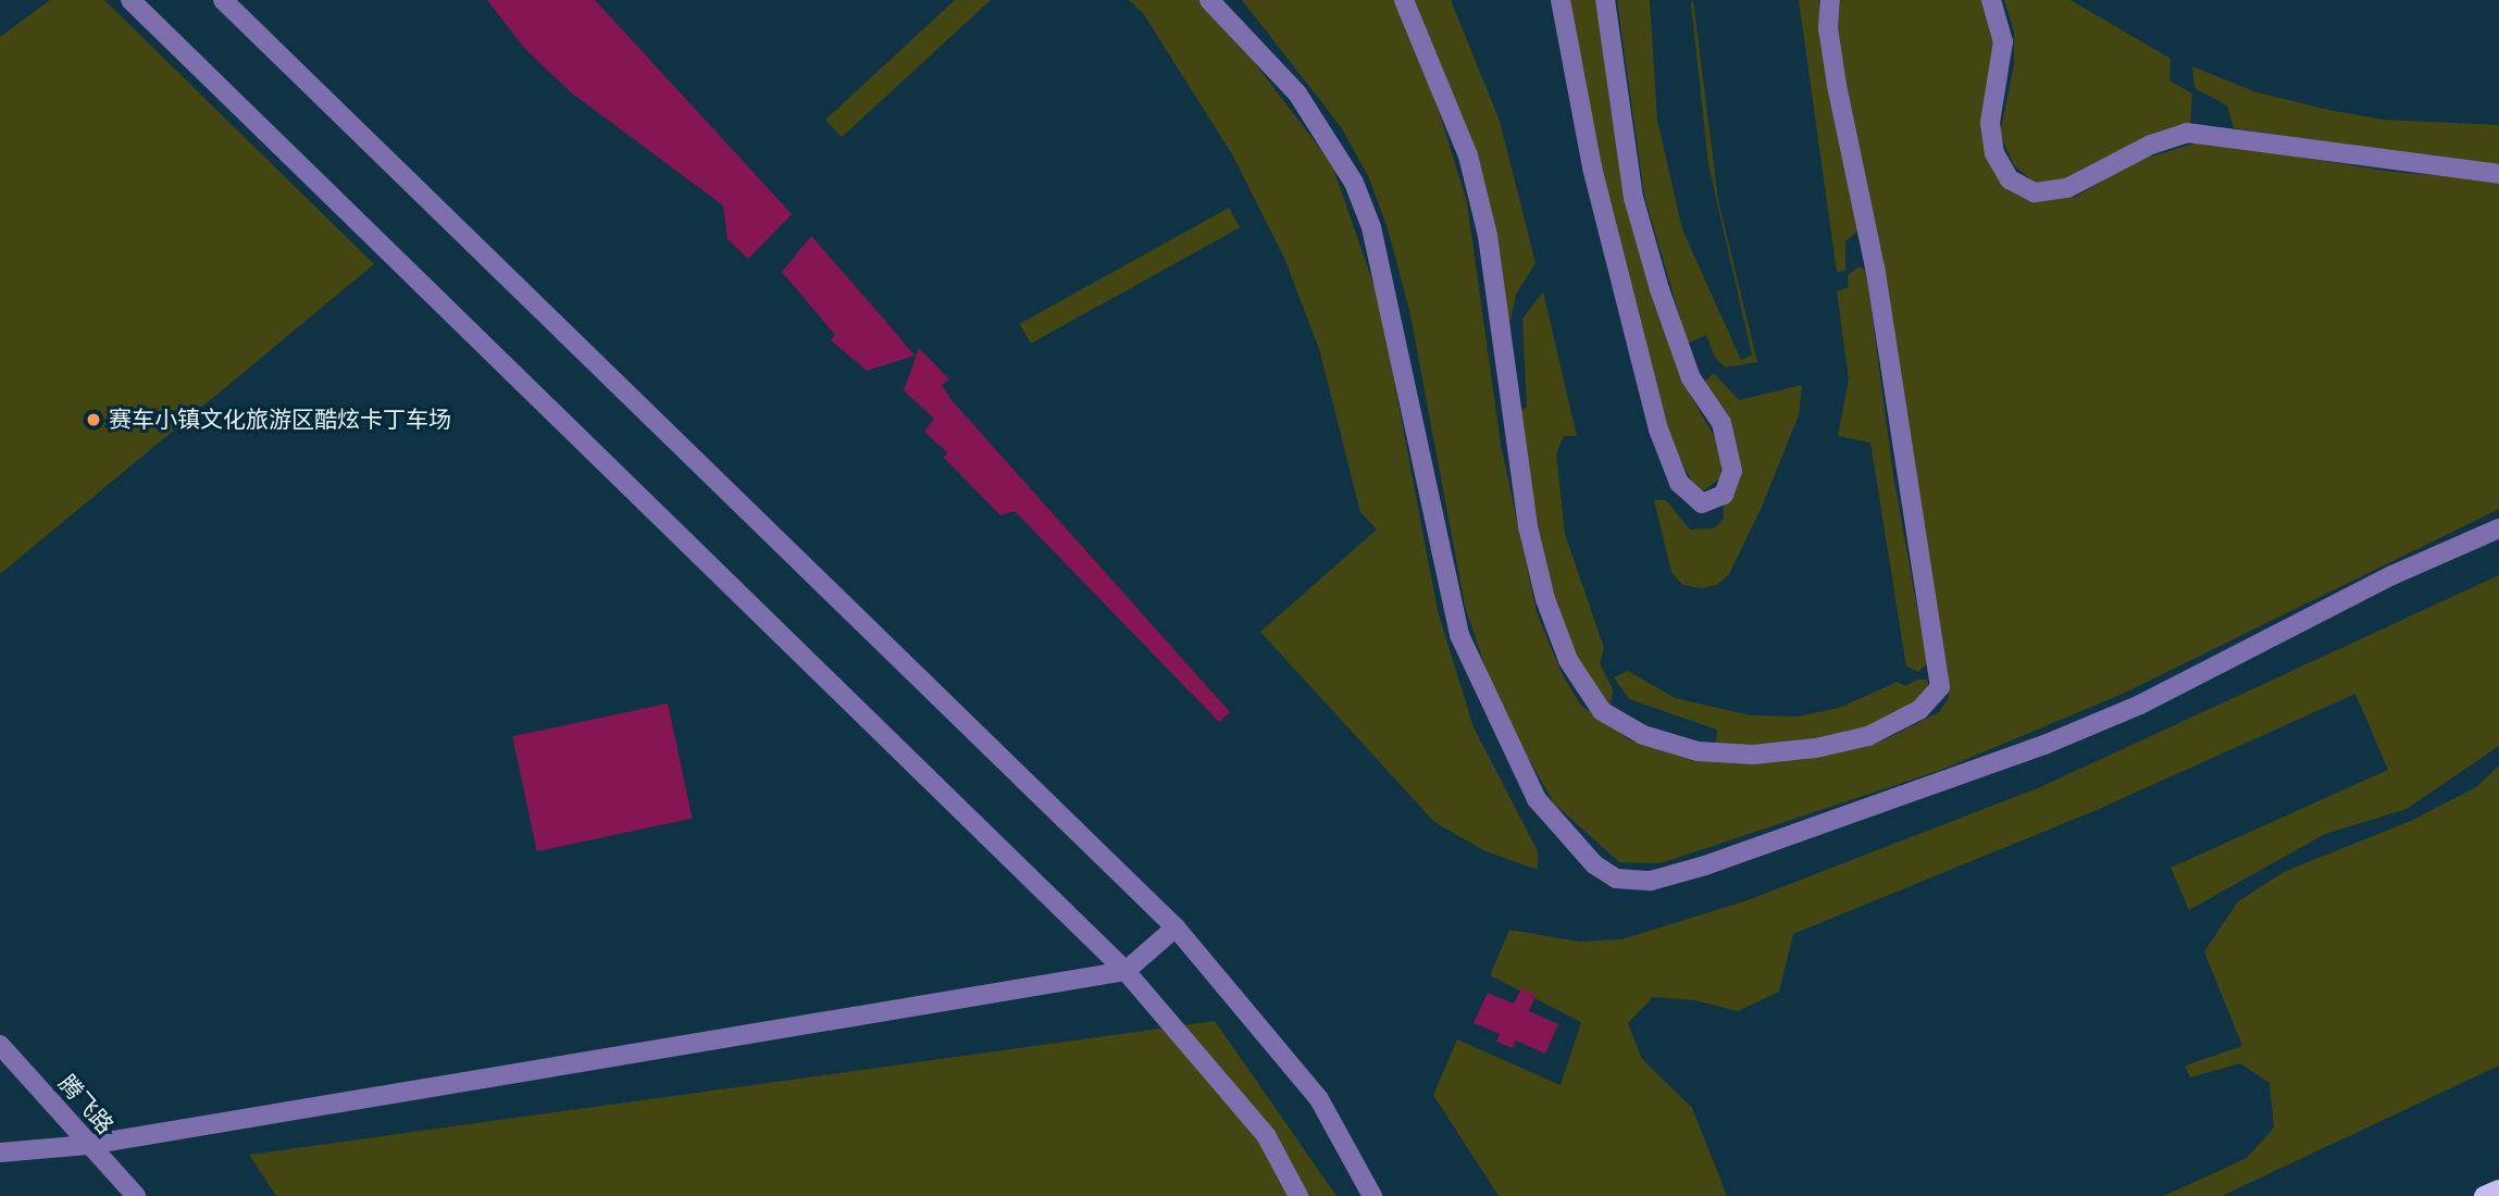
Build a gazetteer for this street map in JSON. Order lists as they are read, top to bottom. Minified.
{"streets":{"street":["腾飞路"]},"places":["赛车小镇文化旅游区酷炫卡丁车场"]}
